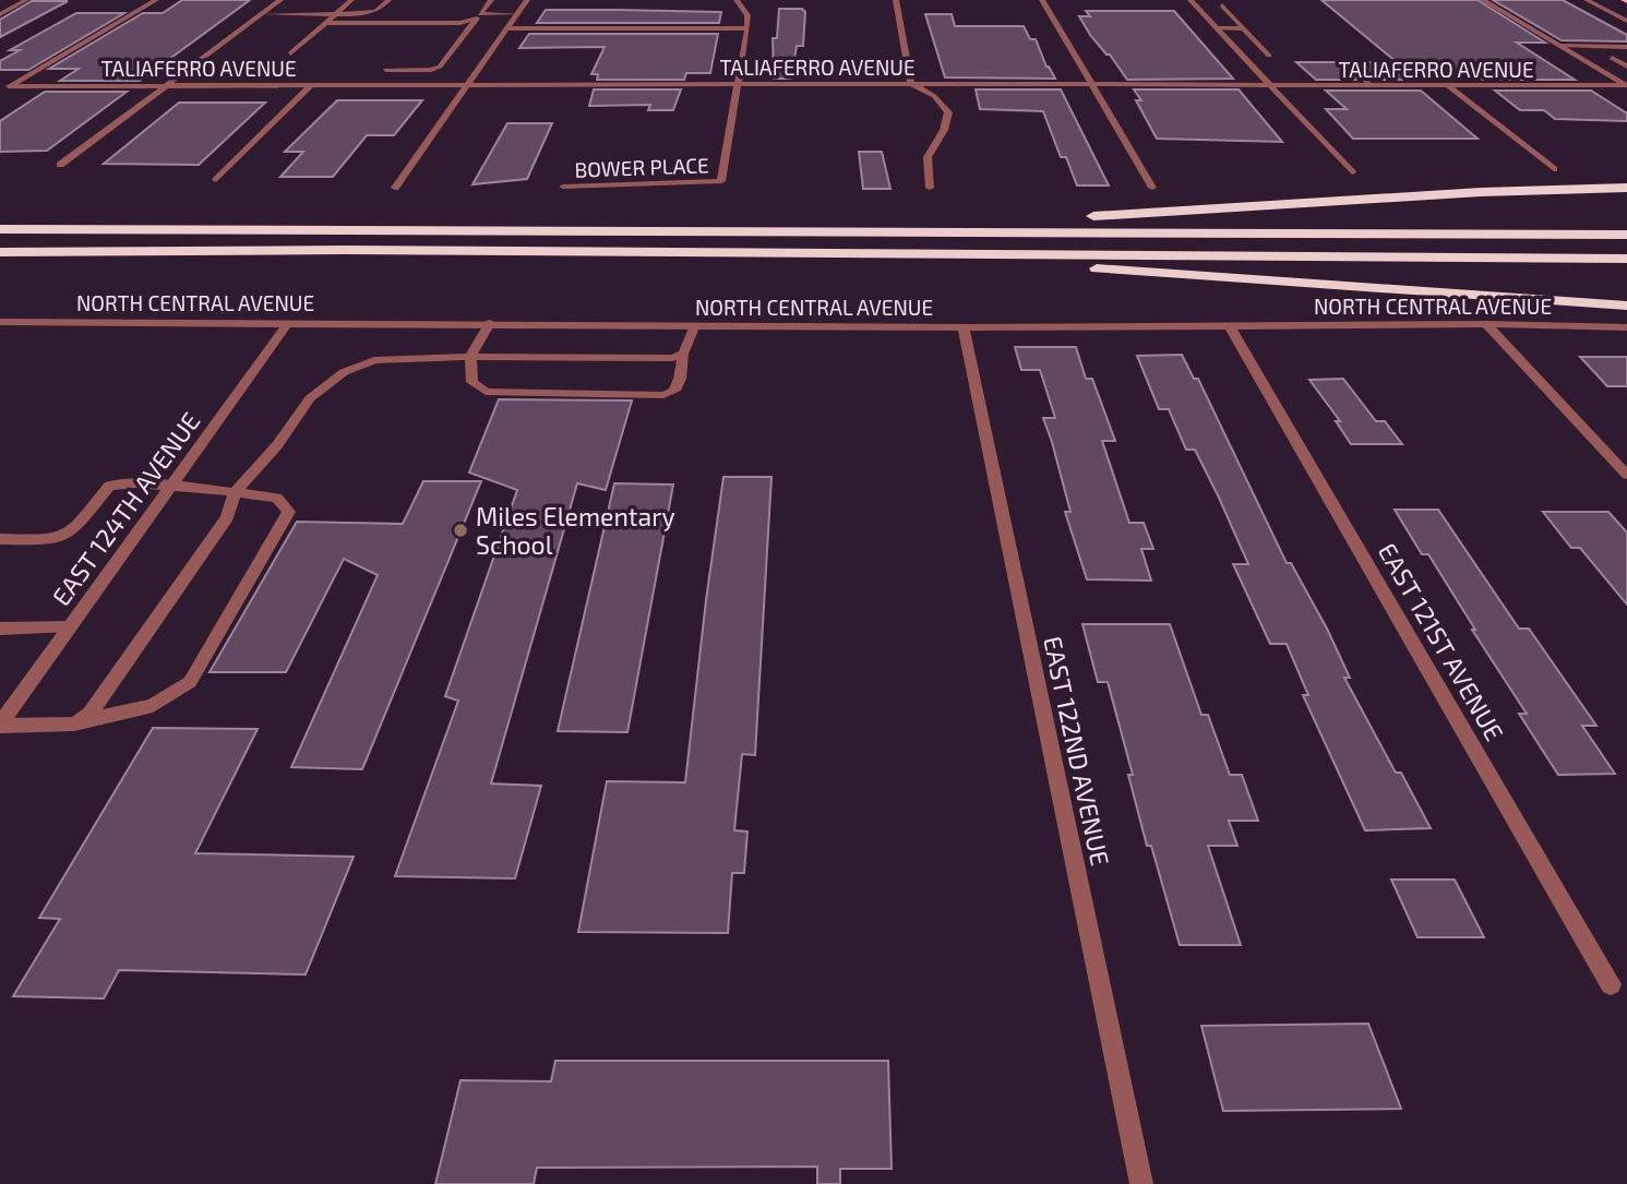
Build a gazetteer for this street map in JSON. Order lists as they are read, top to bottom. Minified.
{"streets":{"street":["TALIAFERRO AVENUE","BOWER PLACE","NORTH CENTRAL AVENUE","EAST 124TH AVENUE","EAST 121ST AVENUE","EAST 122ND AVENUE"]},"crossings":[["TALIAFERRO AVENUE","BOWER PLACE"],["NORTH CENTRAL AVENUE","EAST 124TH AVENUE"],["NORTH CENTRAL AVENUE","EAST 121ST AVENUE"],["NORTH CENTRAL AVENUE","EAST 122ND AVENUE"]],"places":["Miles Elementary School"]}
